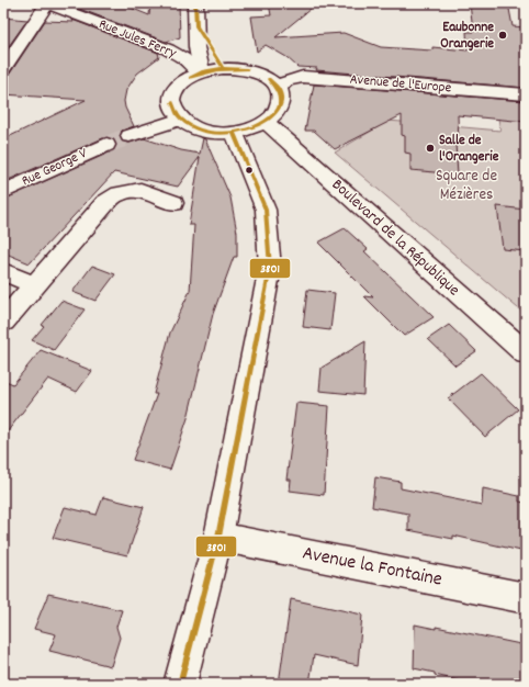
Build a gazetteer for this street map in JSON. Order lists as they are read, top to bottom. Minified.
{"streets":{"street":["Rue Jules Ferry","Avenue de l'Europe","Rue George V","Boulevard de la République","Avenue la Fontaine"]},"crossings":[["Rue Jules Ferry","Avenue de l'Europe"],["Rue Jules Ferry","Boulevard de la République"],["Avenue de l'Europe","Boulevard de la République"]],"parks":["Square de Mézières"],"places":["Eaubonne Orangerie","Salle de l'Orangerie"],"lines":["transit line 3801"]}
